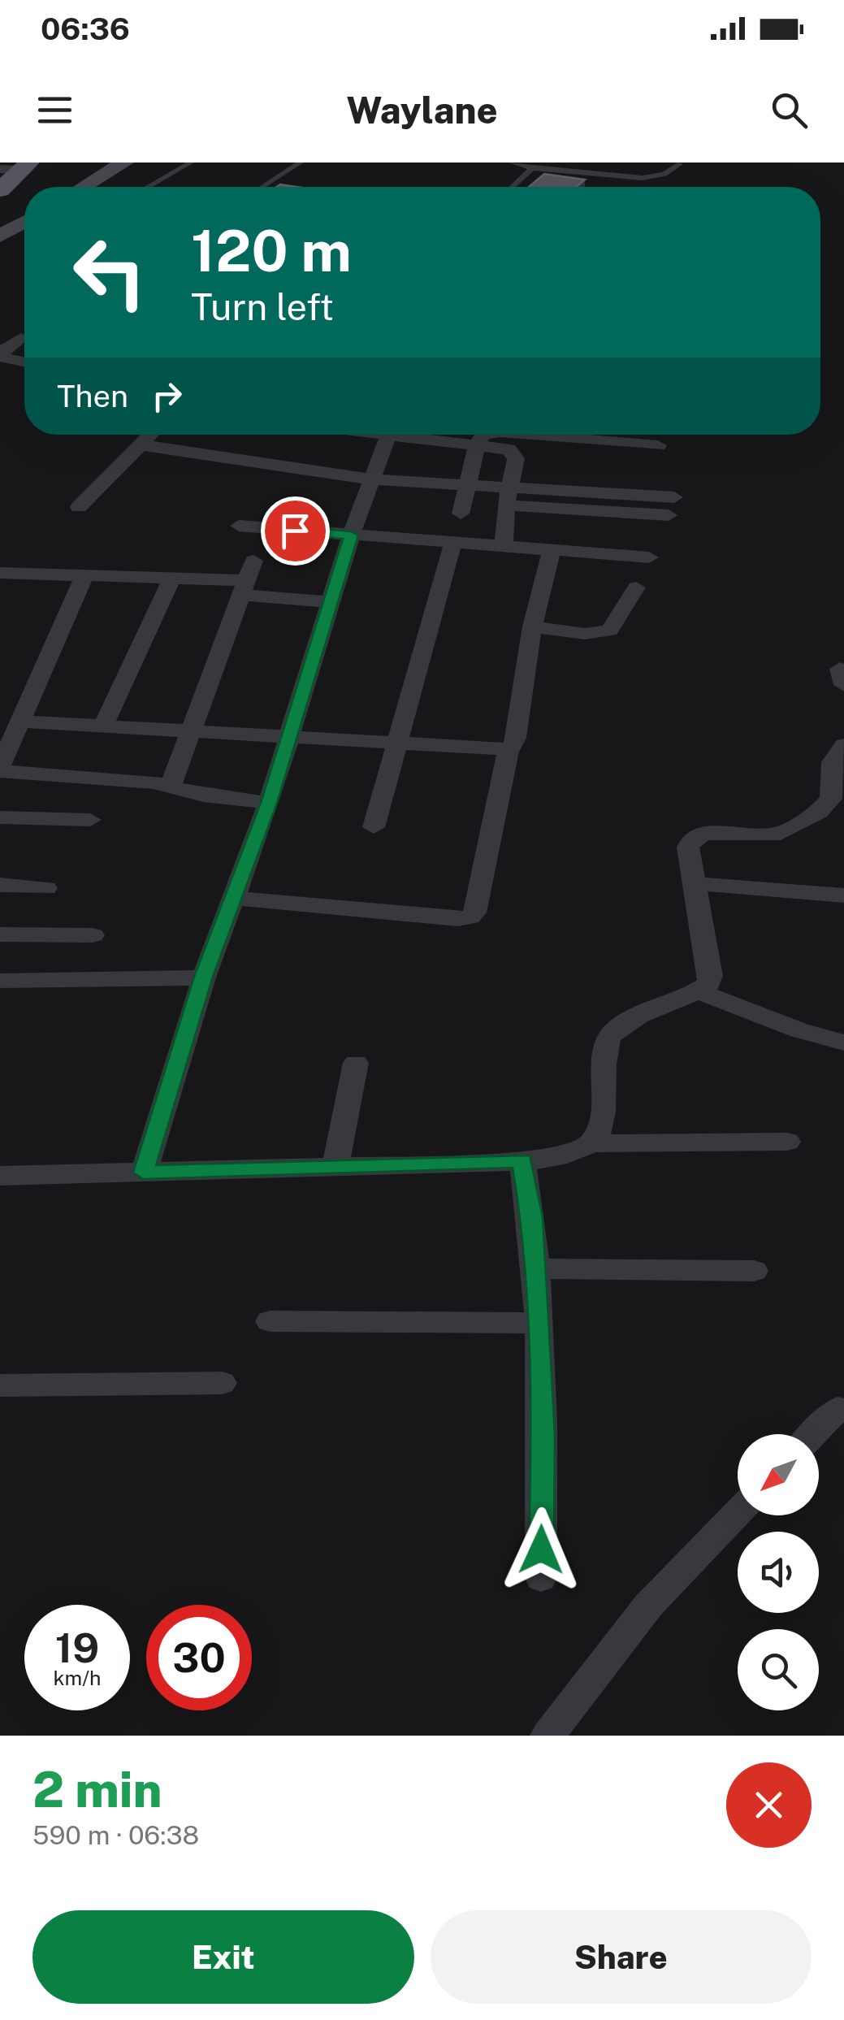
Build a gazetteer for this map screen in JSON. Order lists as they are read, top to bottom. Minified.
{"north":"bottom left","page":{"status":"06:36","header":"Waylane","turn":["120 m","Turn left"],"then":"Then","speed":"19 km/h","limit":"30","heading":["2 min","590 m · 06:38"],"buttons":["Exit","Share"]}}
